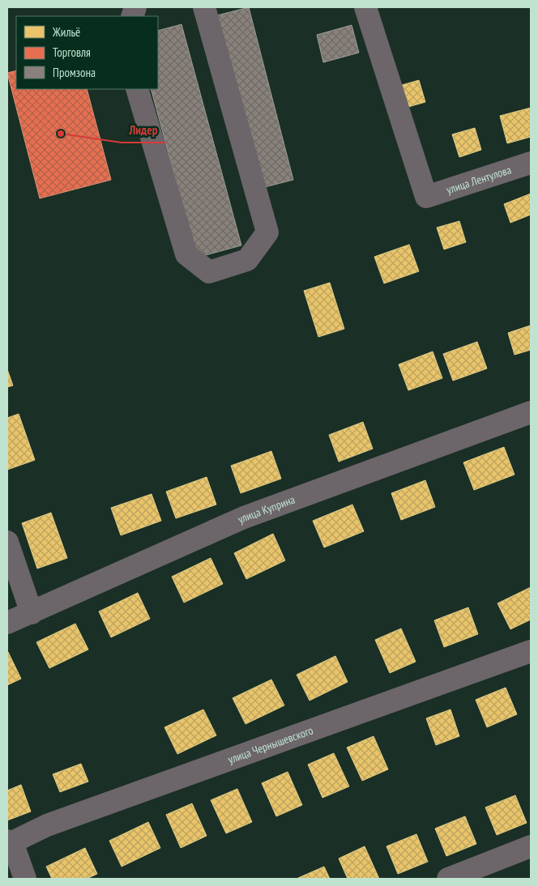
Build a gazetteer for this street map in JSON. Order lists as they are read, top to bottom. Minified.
{"streets":{"street":["улица Лентулова","улица Куприна","улица Чернышевского"]},"places":["Лидер"],"legend":["Жильё","Торговля","Промзона"]}
